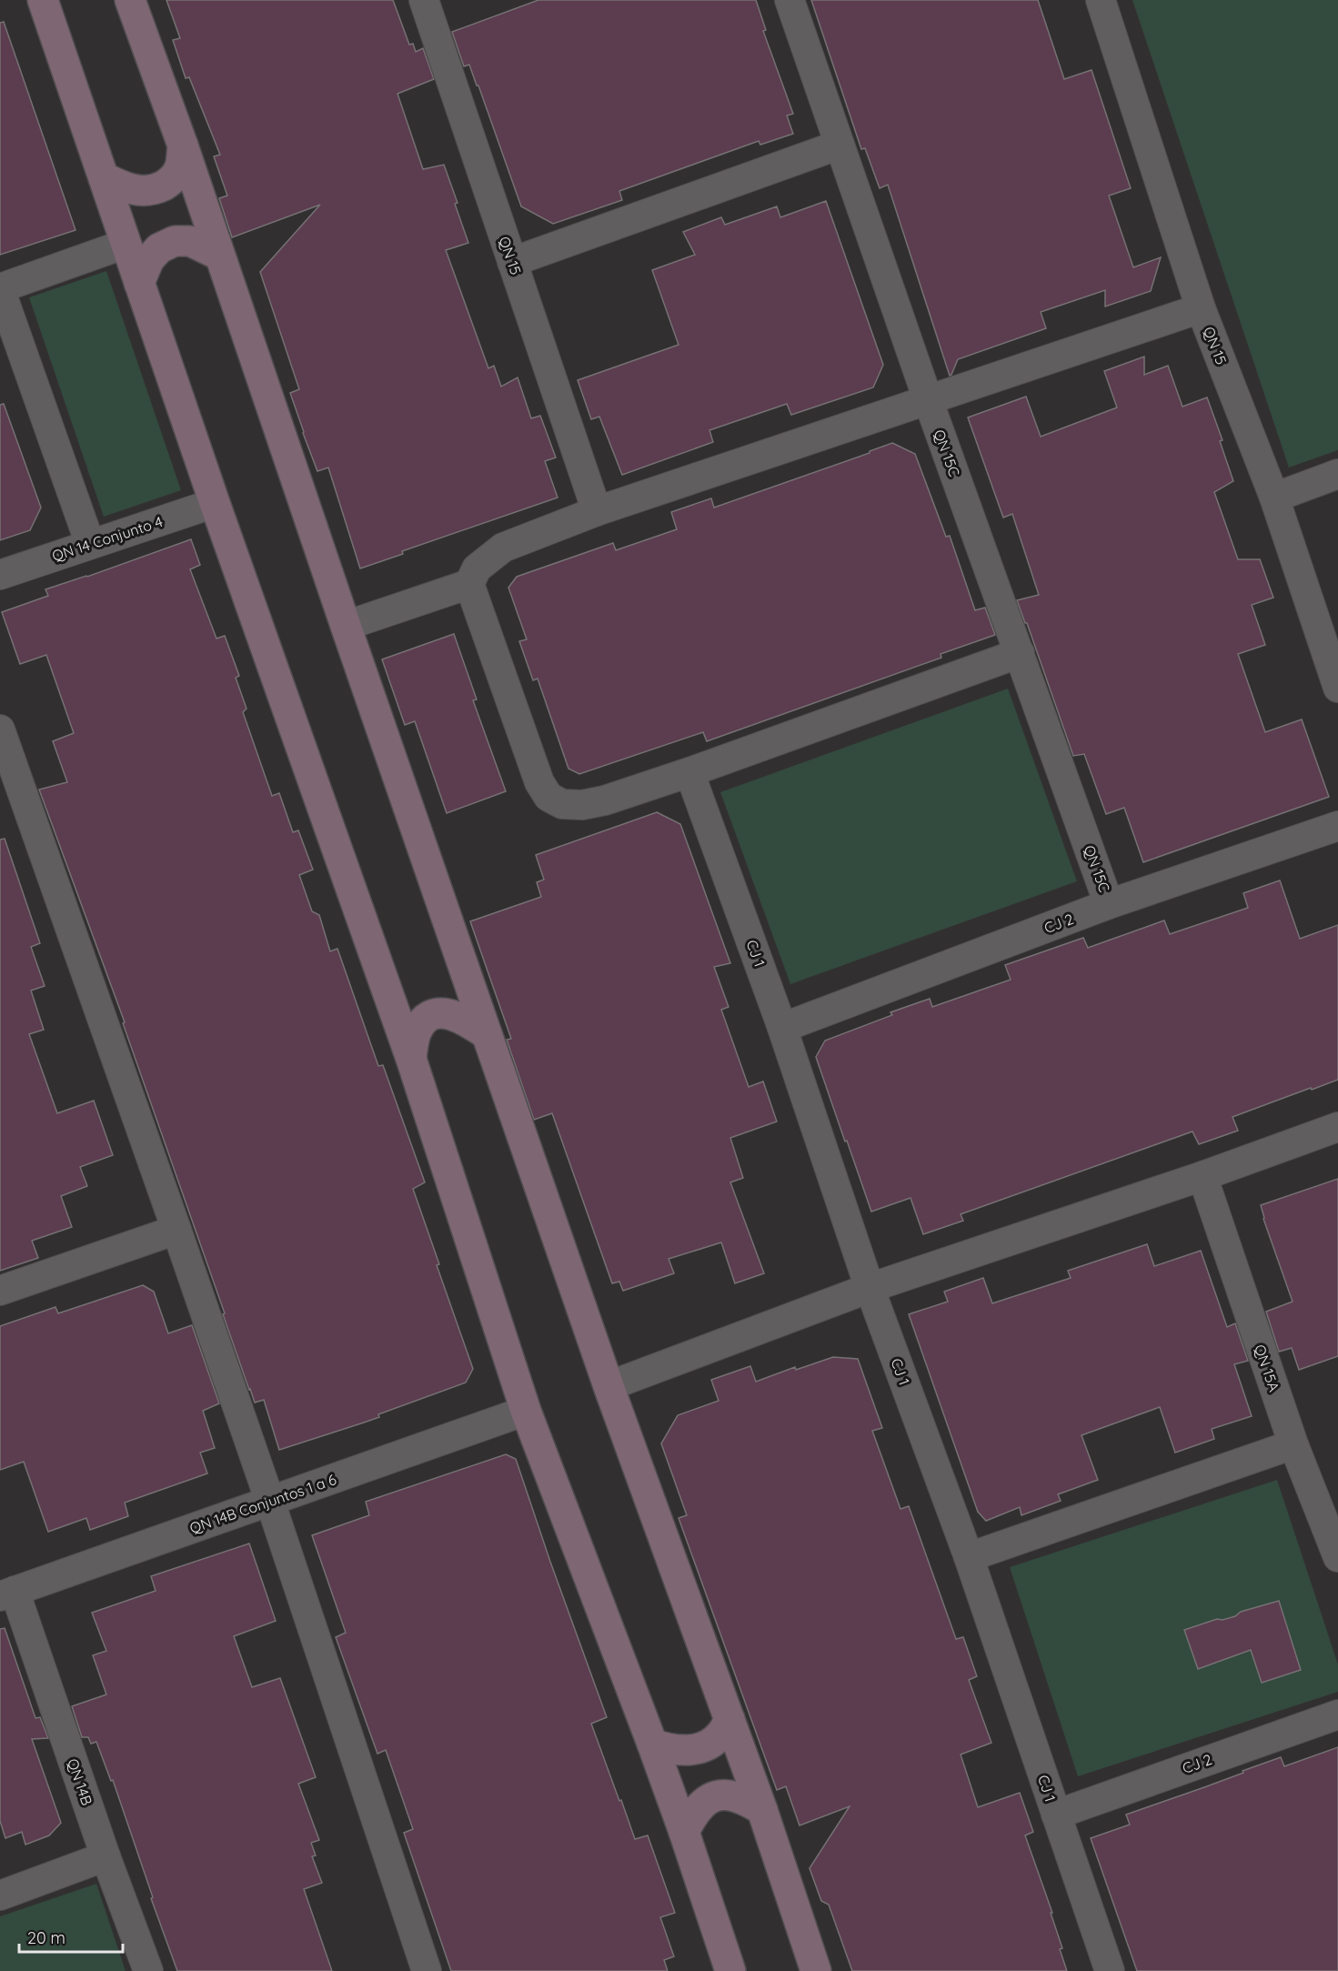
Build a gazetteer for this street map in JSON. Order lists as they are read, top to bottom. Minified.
{"streets":{"street":["QN 15","QN 15C","QN 14 Conjunto 4","CJ 2","CJ 1","QN 15A","QN 14B Conjuntos 1 a 6","QN 14B"]},"crossings":[["QN 15C","CJ 2"],["CJ 2","CJ 1"],["QN 14B Conjuntos 1 a 6","QN 14B"]],"scale_bar":"20 m"}
